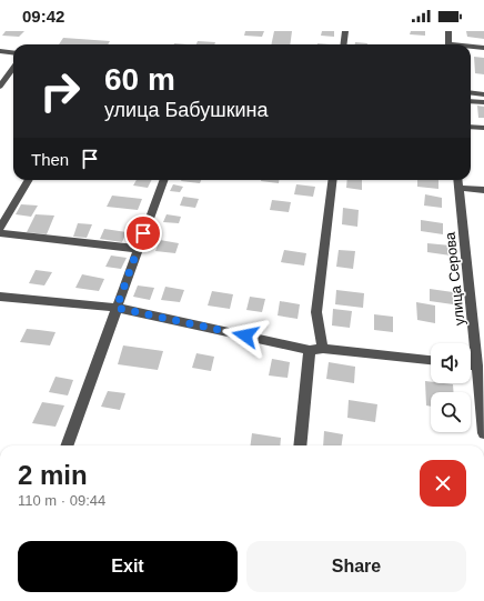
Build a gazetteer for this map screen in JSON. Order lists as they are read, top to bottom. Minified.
{"streets":{"street":["улица Серова"]},"page":{"status":"09:42","turn":["60 m","улица Бабушкина"],"then":"Then","heading":["2 min","110 m · 09:44"],"buttons":["Exit","Share"]}}
